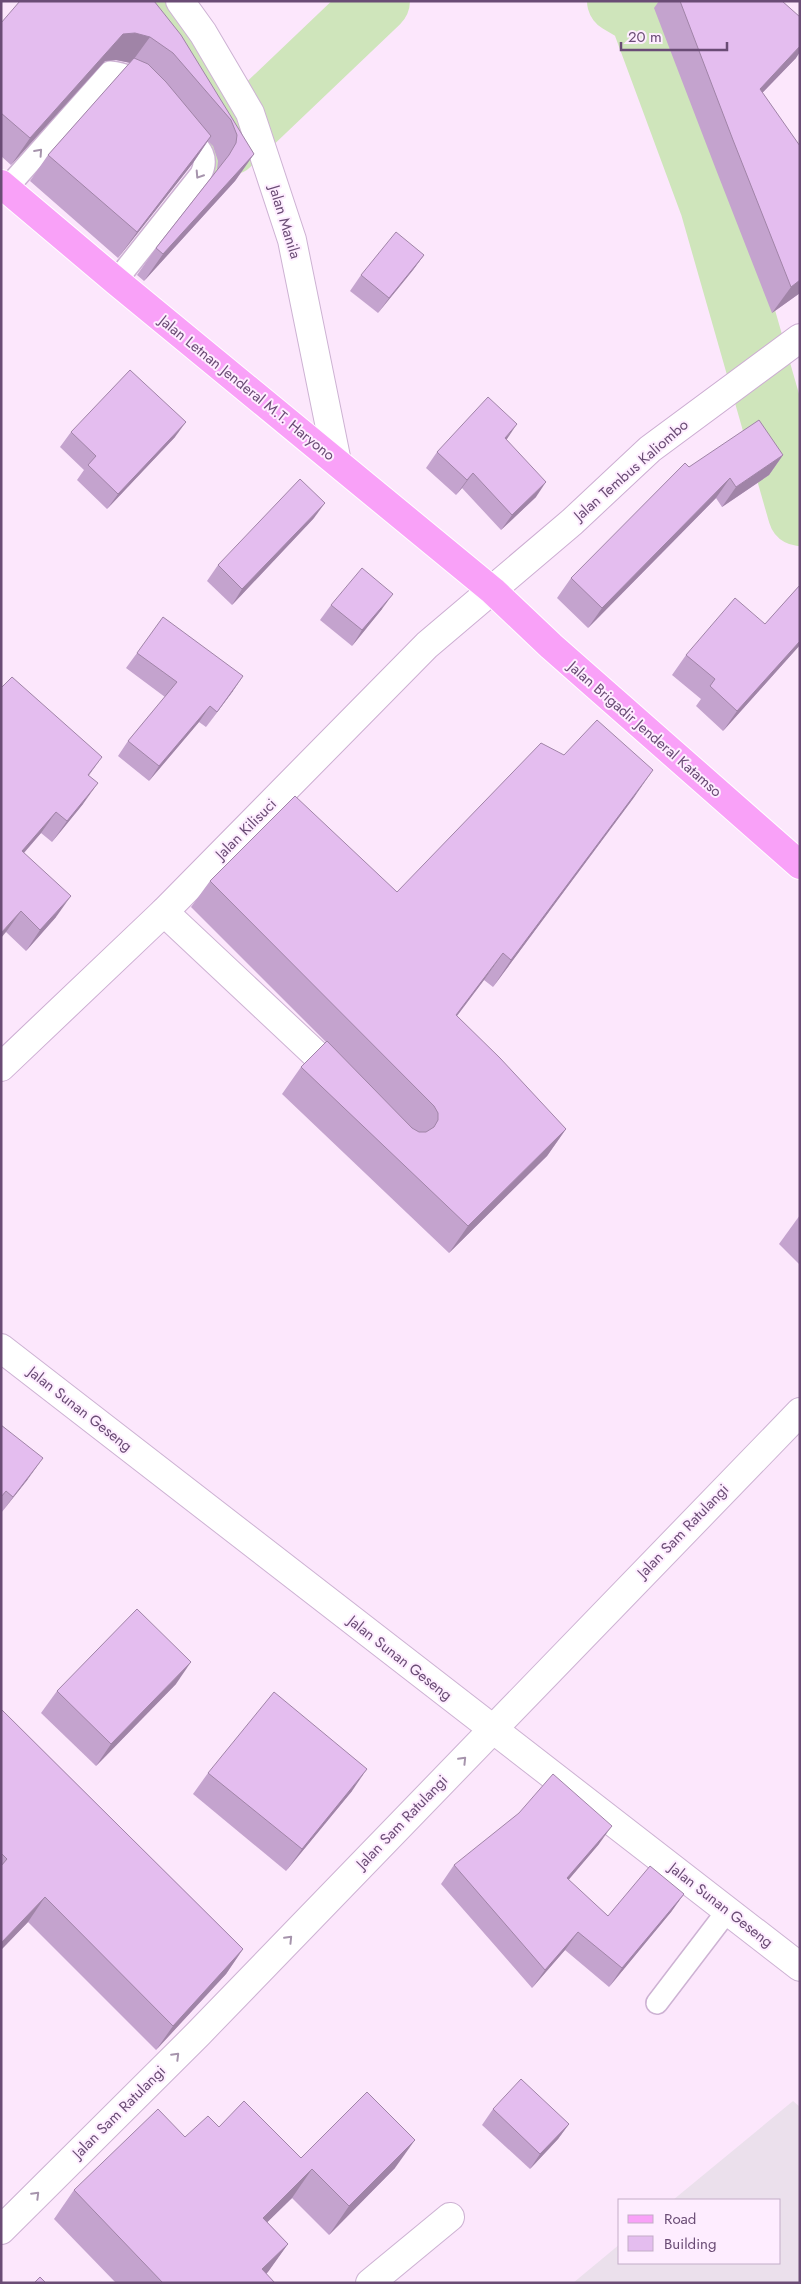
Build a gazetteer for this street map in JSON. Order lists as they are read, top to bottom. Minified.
{"streets":{"main road":["Jalan Letnan Jenderal M.T. Haryono","Jalan Brigadir Jenderal Katamso"],"street":["Jalan Manila","Jalan Tembus Kaliombo","Jalan Kilisuci","Jalan Sunan Geseng","Jalan Sam Ratulangi"]},"crossings":[["Jalan Manila","Jalan Letnan Jenderal M.T. Haryono"],["Jalan Letnan Jenderal M.T. Haryono","Jalan Tembus Kaliombo"],["Jalan Letnan Jenderal M.T. Haryono","Jalan Brigadir Jenderal Katamso"],["Jalan Letnan Jenderal M.T. Haryono","Jalan Kilisuci"],["Jalan Tembus Kaliombo","Jalan Brigadir Jenderal Katamso"],["Jalan Tembus Kaliombo","Jalan Kilisuci"],["Jalan Brigadir Jenderal Katamso","Jalan Kilisuci"],["Jalan Sunan Geseng","Jalan Sam Ratulangi"]],"one_way":["Jalan Sam Ratulangi"],"legend":["Road","Building"],"scale_bar":"20 m"}
